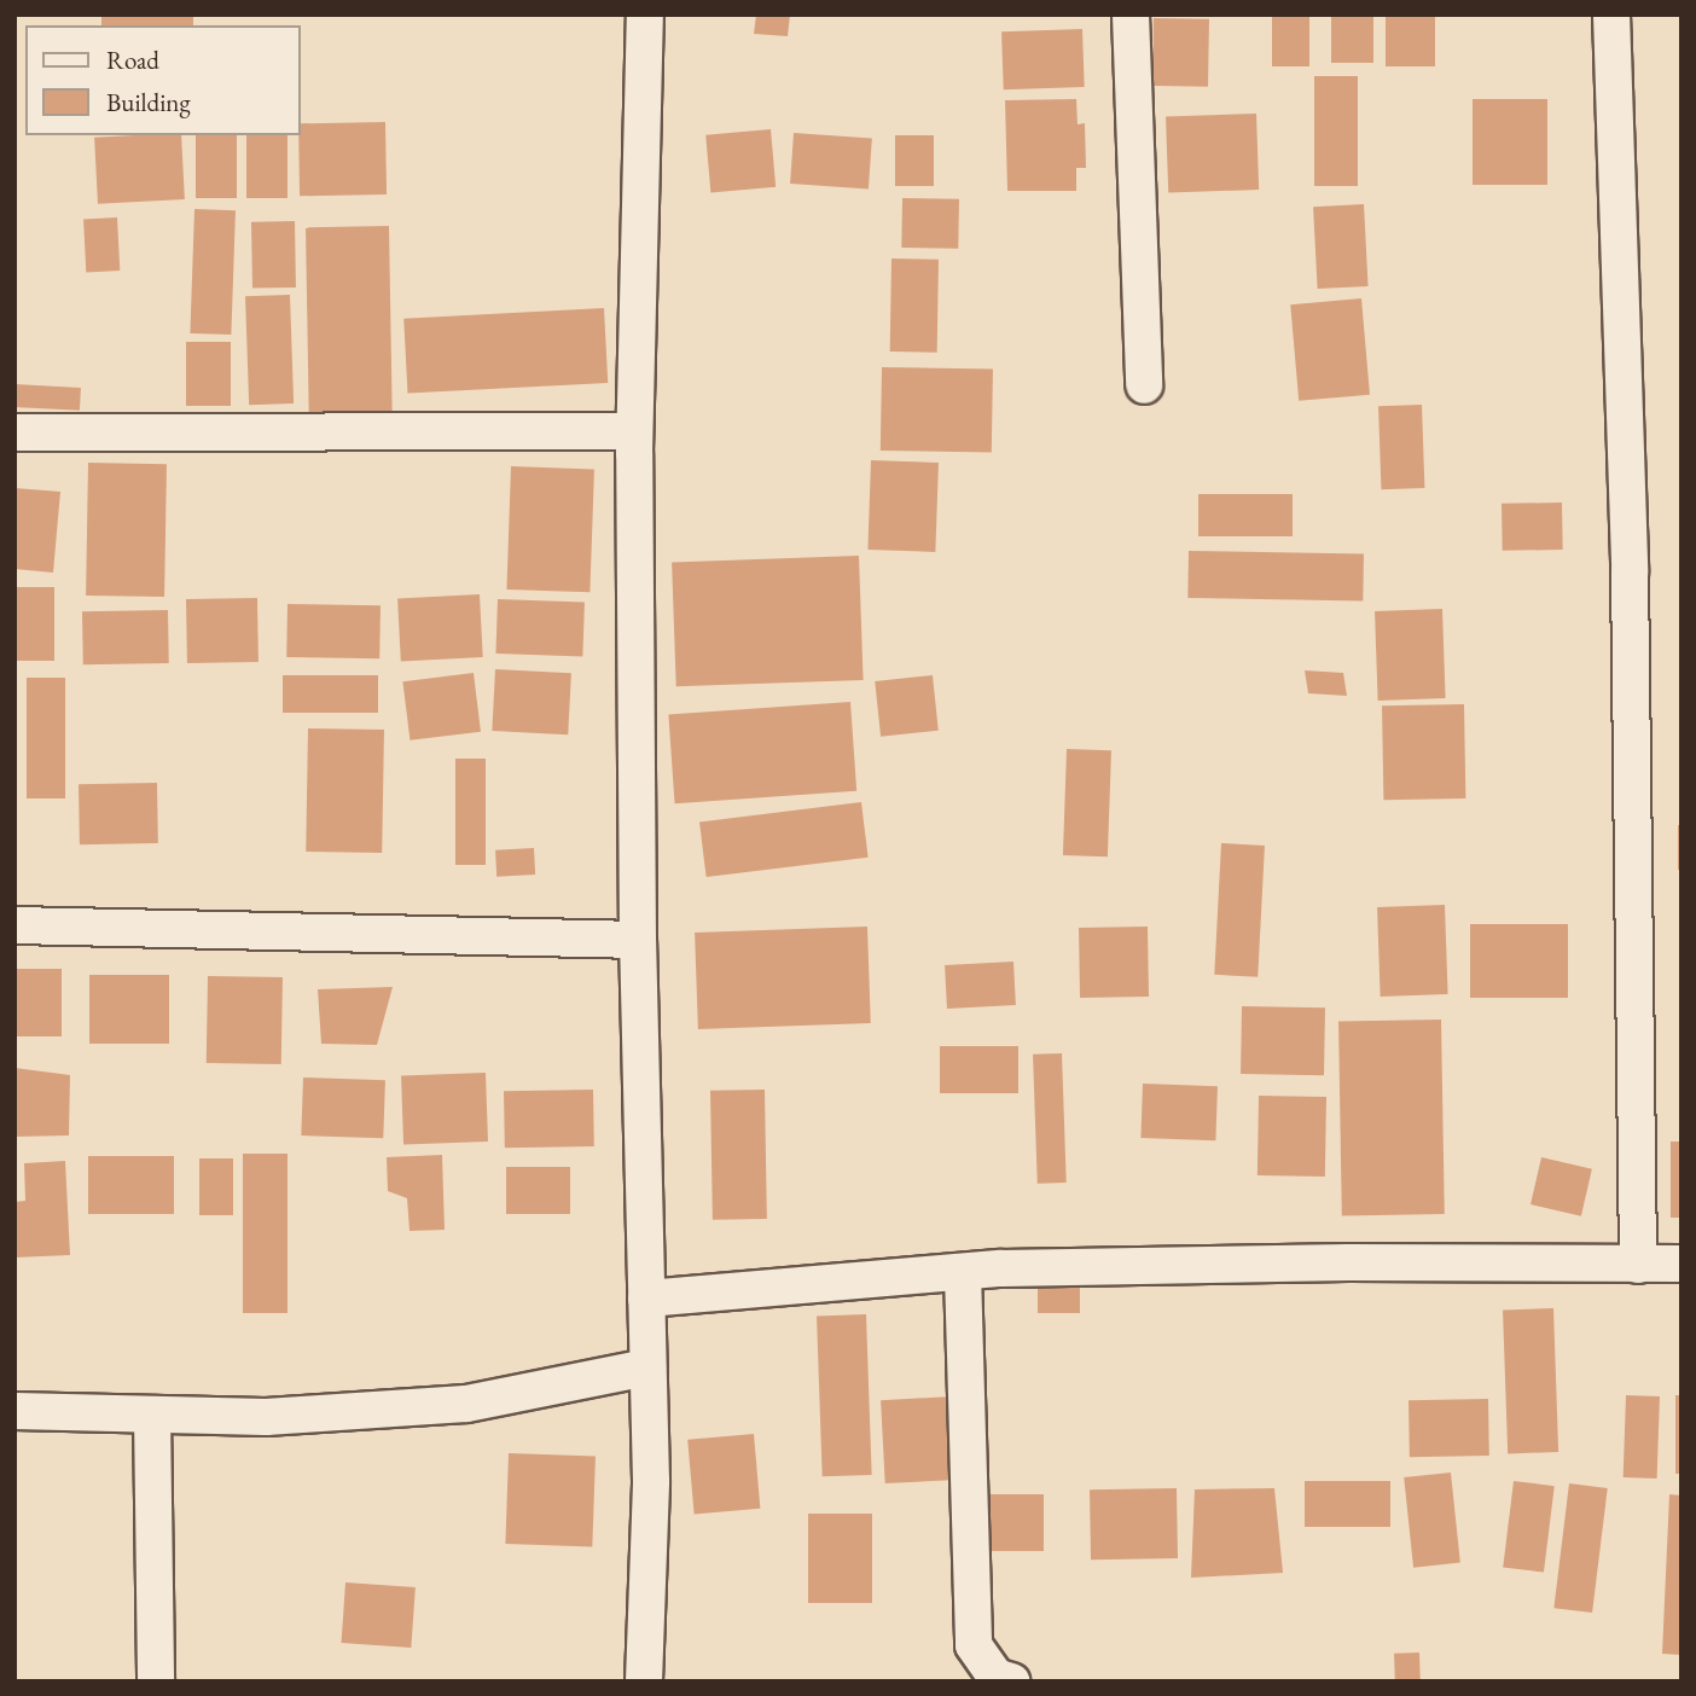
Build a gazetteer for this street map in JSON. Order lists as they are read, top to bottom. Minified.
{"legend":["Road","Building"]}
